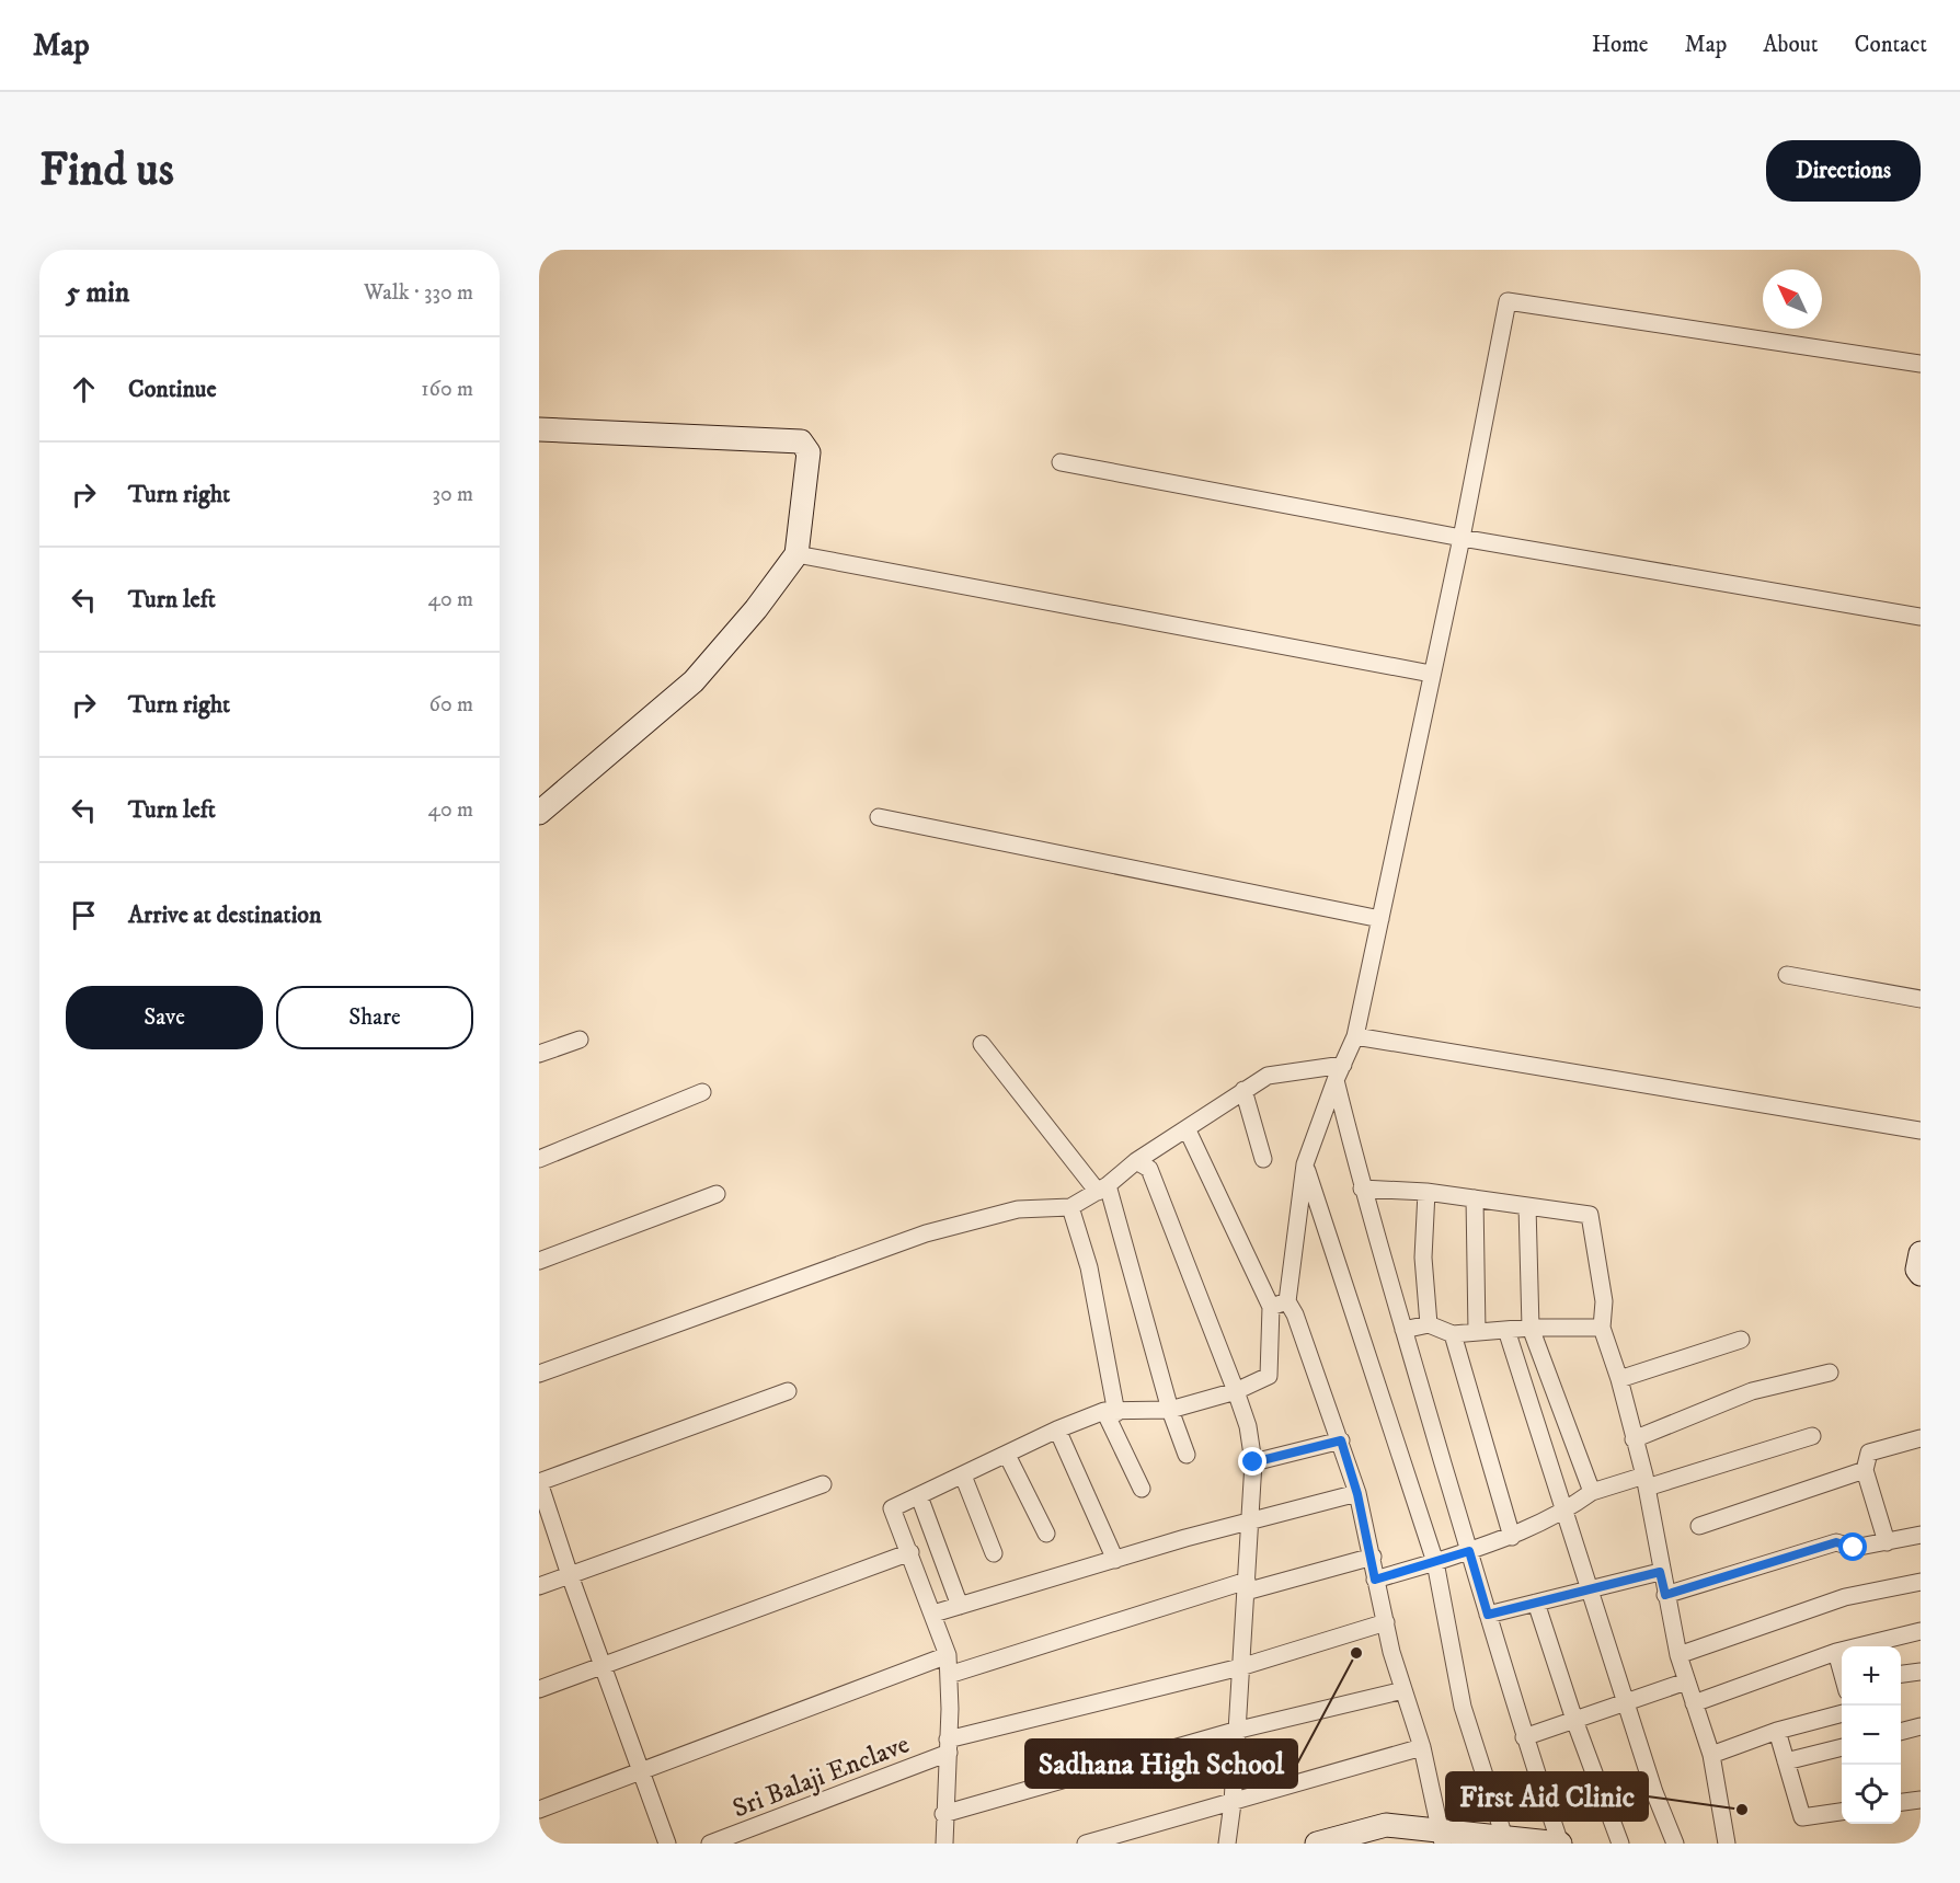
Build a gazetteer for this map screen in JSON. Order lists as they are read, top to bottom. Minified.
{"streets":{"street":["Sri Balaji Enclave"]},"places":["Sadhana High School","First Aid Clinic"],"north":"top left","page":{"header":"Map","nav":["Home","Map","About","Contact"],"buttons":["Directions",["Save","Share"]],"title":"Find us","heading":["5 min","Walk · 330 m"],"list":[["Continue","160 m"],["Turn right","30 m"],["Turn left","40 m"],["Turn right","60 m"],["Turn left","40 m"],"Arrive at destination"],"map_buttons":["+","−"]}}
